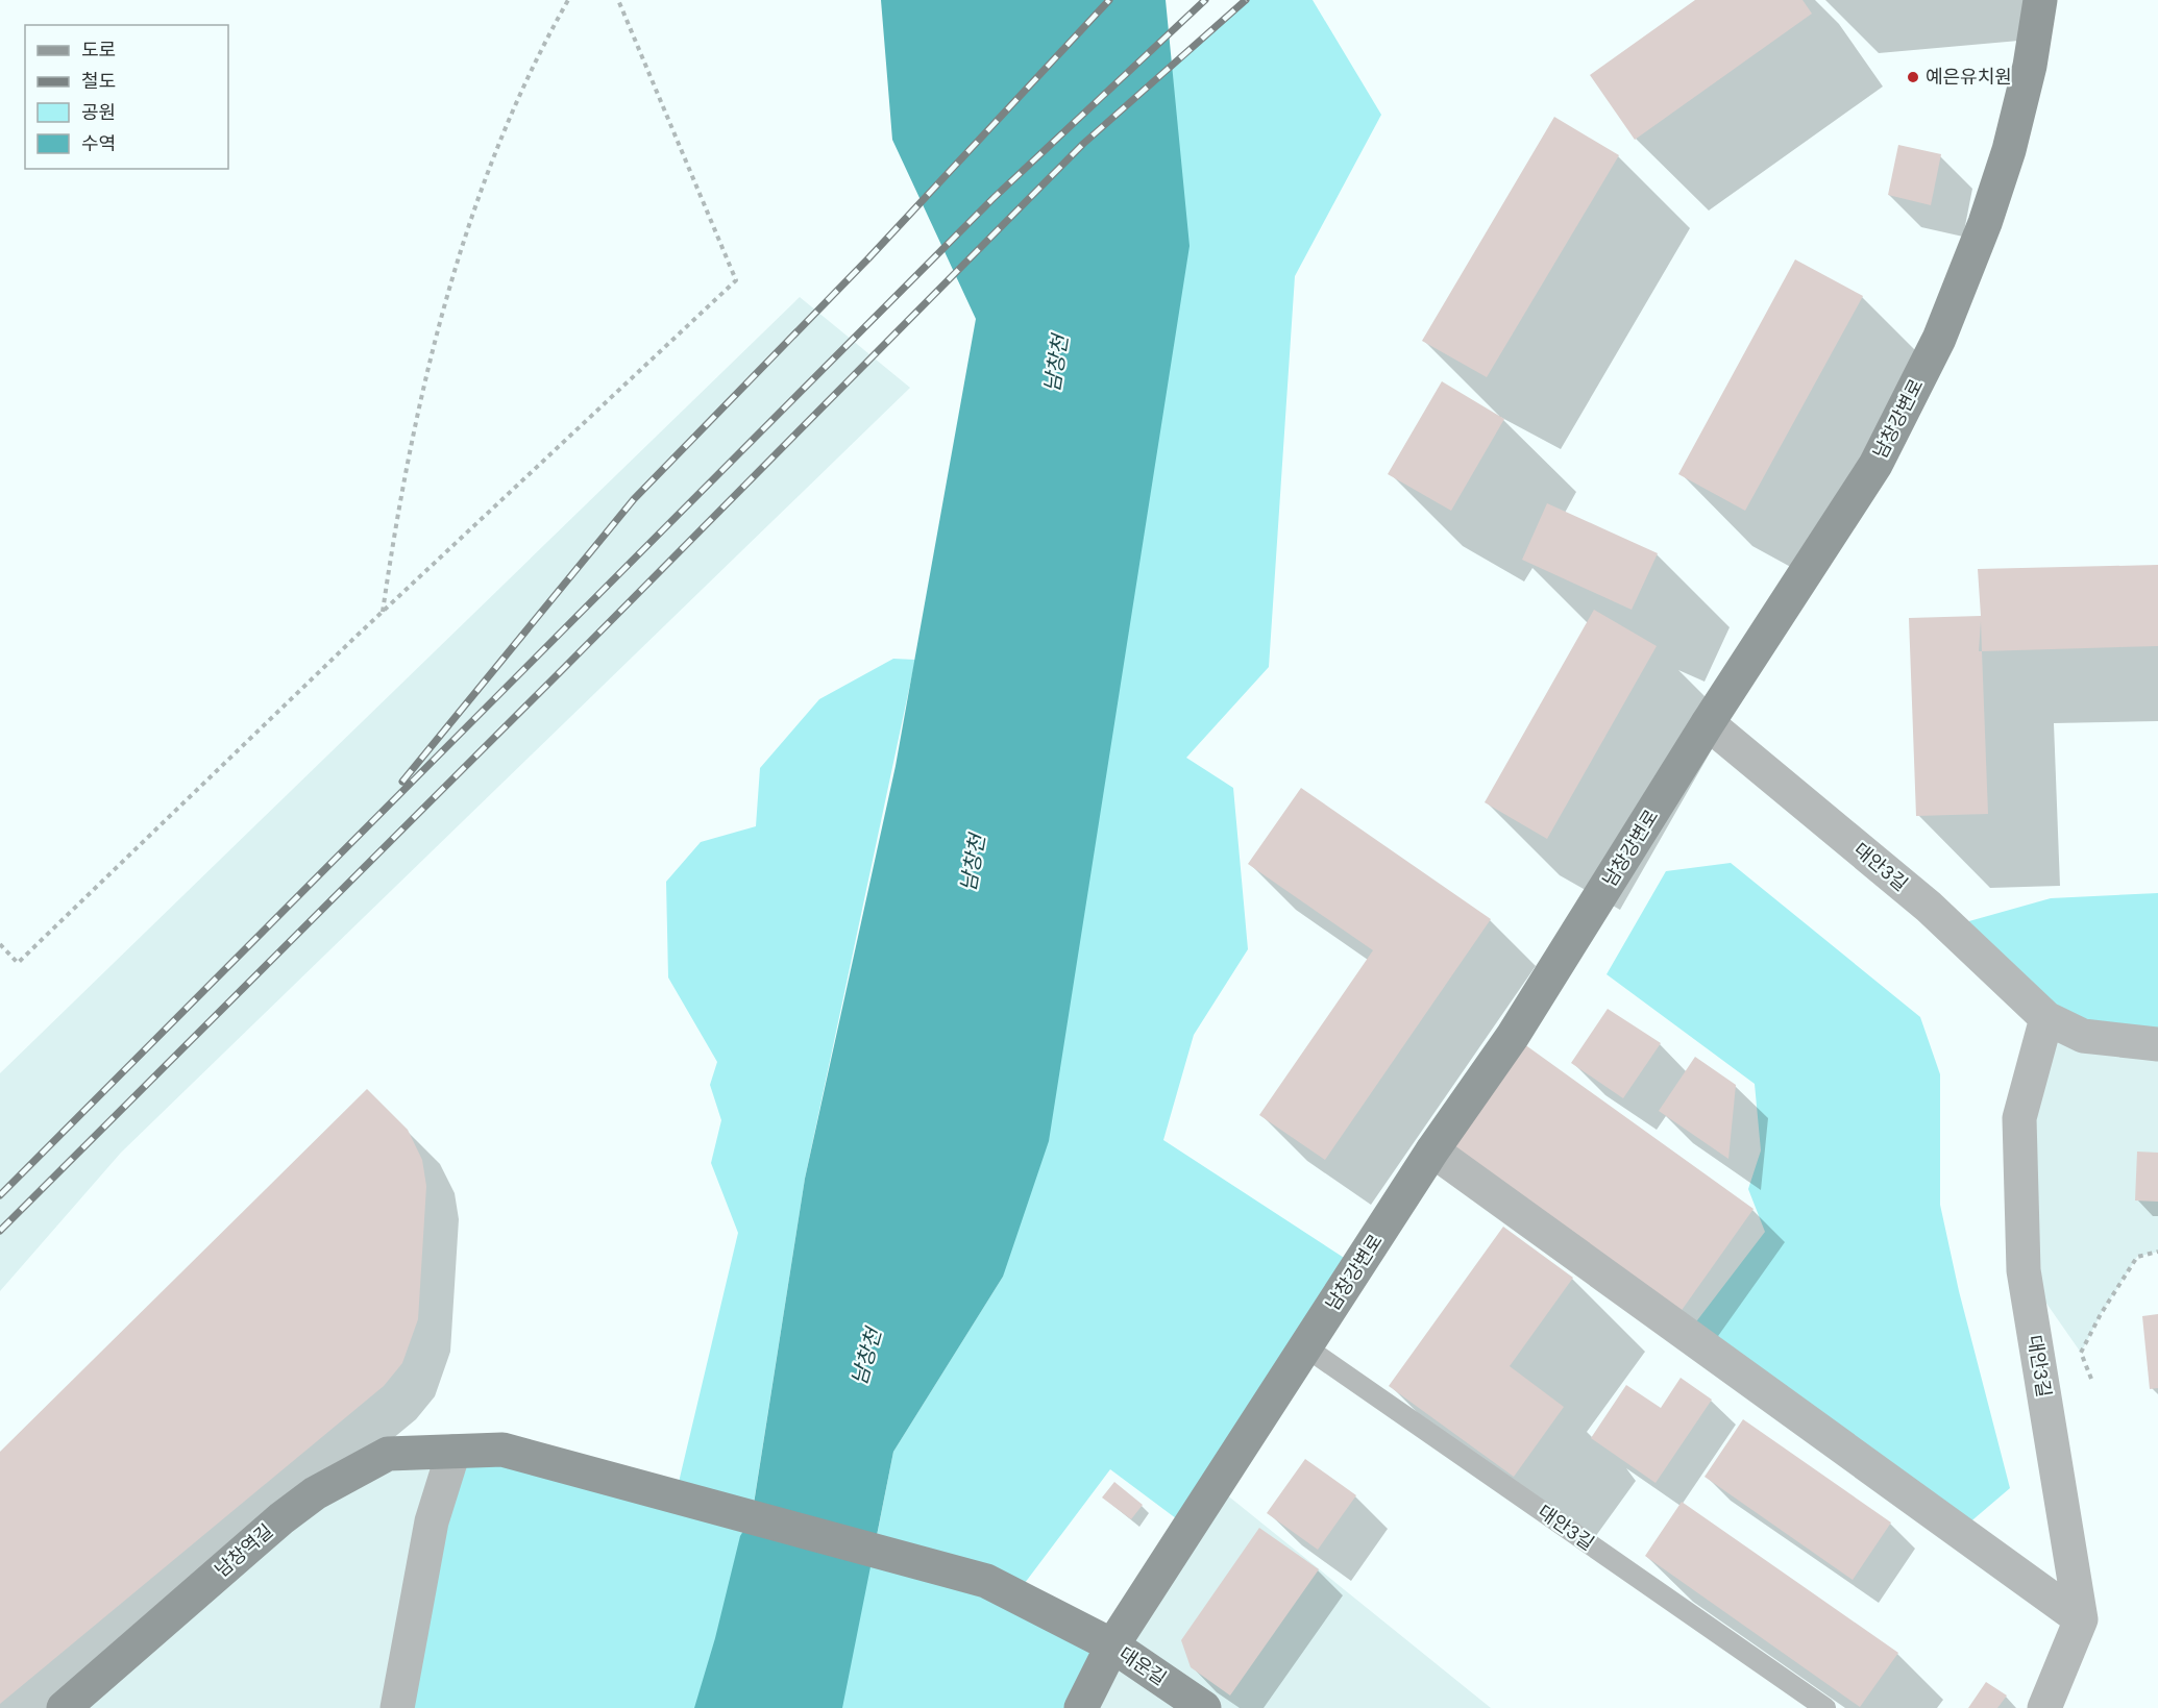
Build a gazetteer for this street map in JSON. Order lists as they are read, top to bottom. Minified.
{"streets":{"street":["남창강변로","대안3길","남창역길","대운길"]},"crossings":[["남창강변로","대안3길"],["남창강변로","남창역길"],["남창강변로","대운길"],["남창역길","대운길"]],"water":["남창천"],"places":["예은유치원"],"legend":["도로","철도","공원","수역"]}
